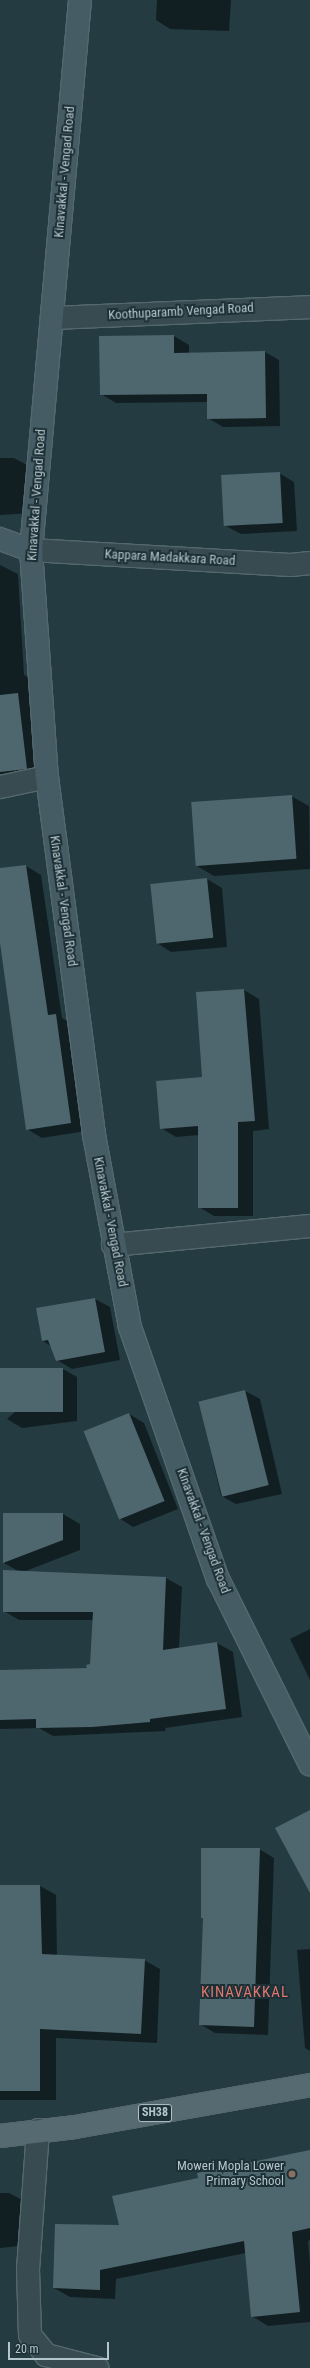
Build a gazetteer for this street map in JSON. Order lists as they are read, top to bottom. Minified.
{"streets":{"main road":["Kinavakkal - Vengad Road","SH38"],"street":["Koothuparamb Vengad Road","Kappara Madakkara Road"]},"crossings":[["Kinavakkal - Vengad Road","Koothuparamb Vengad Road"],["Kinavakkal - Vengad Road","Kappara Madakkara Road"]],"districts":["KINAVAKKAL"],"places":["Moweri Mopla Lower Primary School"],"scale_bar":"20 m"}
